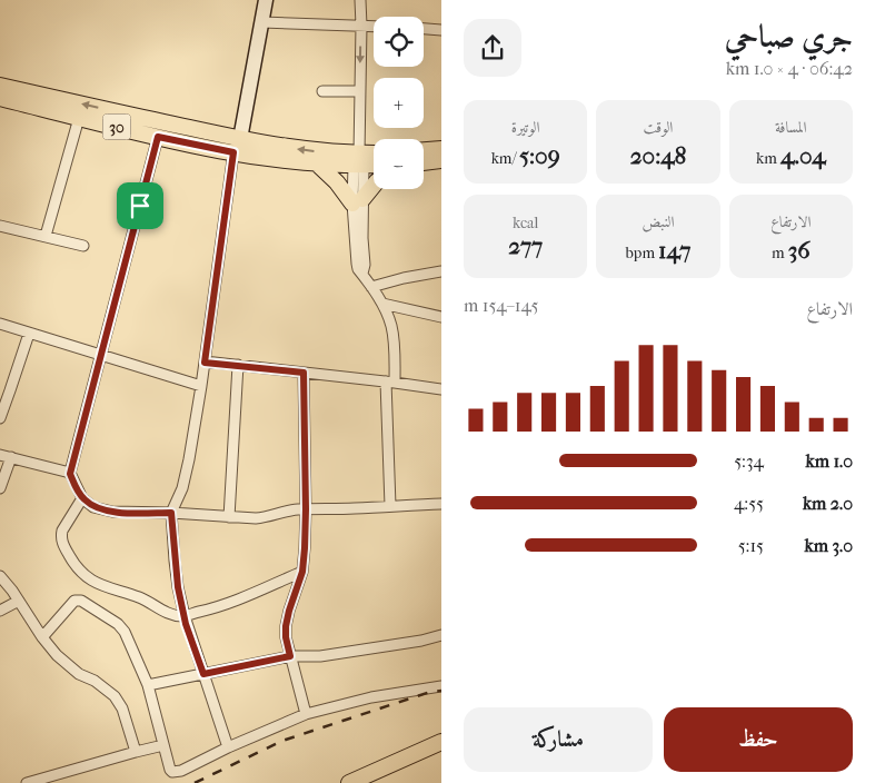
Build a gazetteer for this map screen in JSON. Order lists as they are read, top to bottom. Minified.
{"streets":{"main road":["30"]},"page":{"heading":["جري صباحي","06:42 · 4 × 1.0 km"],"map_buttons":["+","−"],"stats":[["المسافة","4.04 km"],["الوقت","20:48"],["الوتيرة","5:09 /km"],["الارتفاع","36 m"],["النبض","147 bpm"],["kcal","277"]],"chart":["الارتفاع","145–154 m"],"list":[{"name":"1.0 km","note":"5:34"},{"name":"2.0 km","note":"4:55"},{"name":"3.0 km","note":"5:15"}],"buttons":["حفظ","مشاركة"]}}
